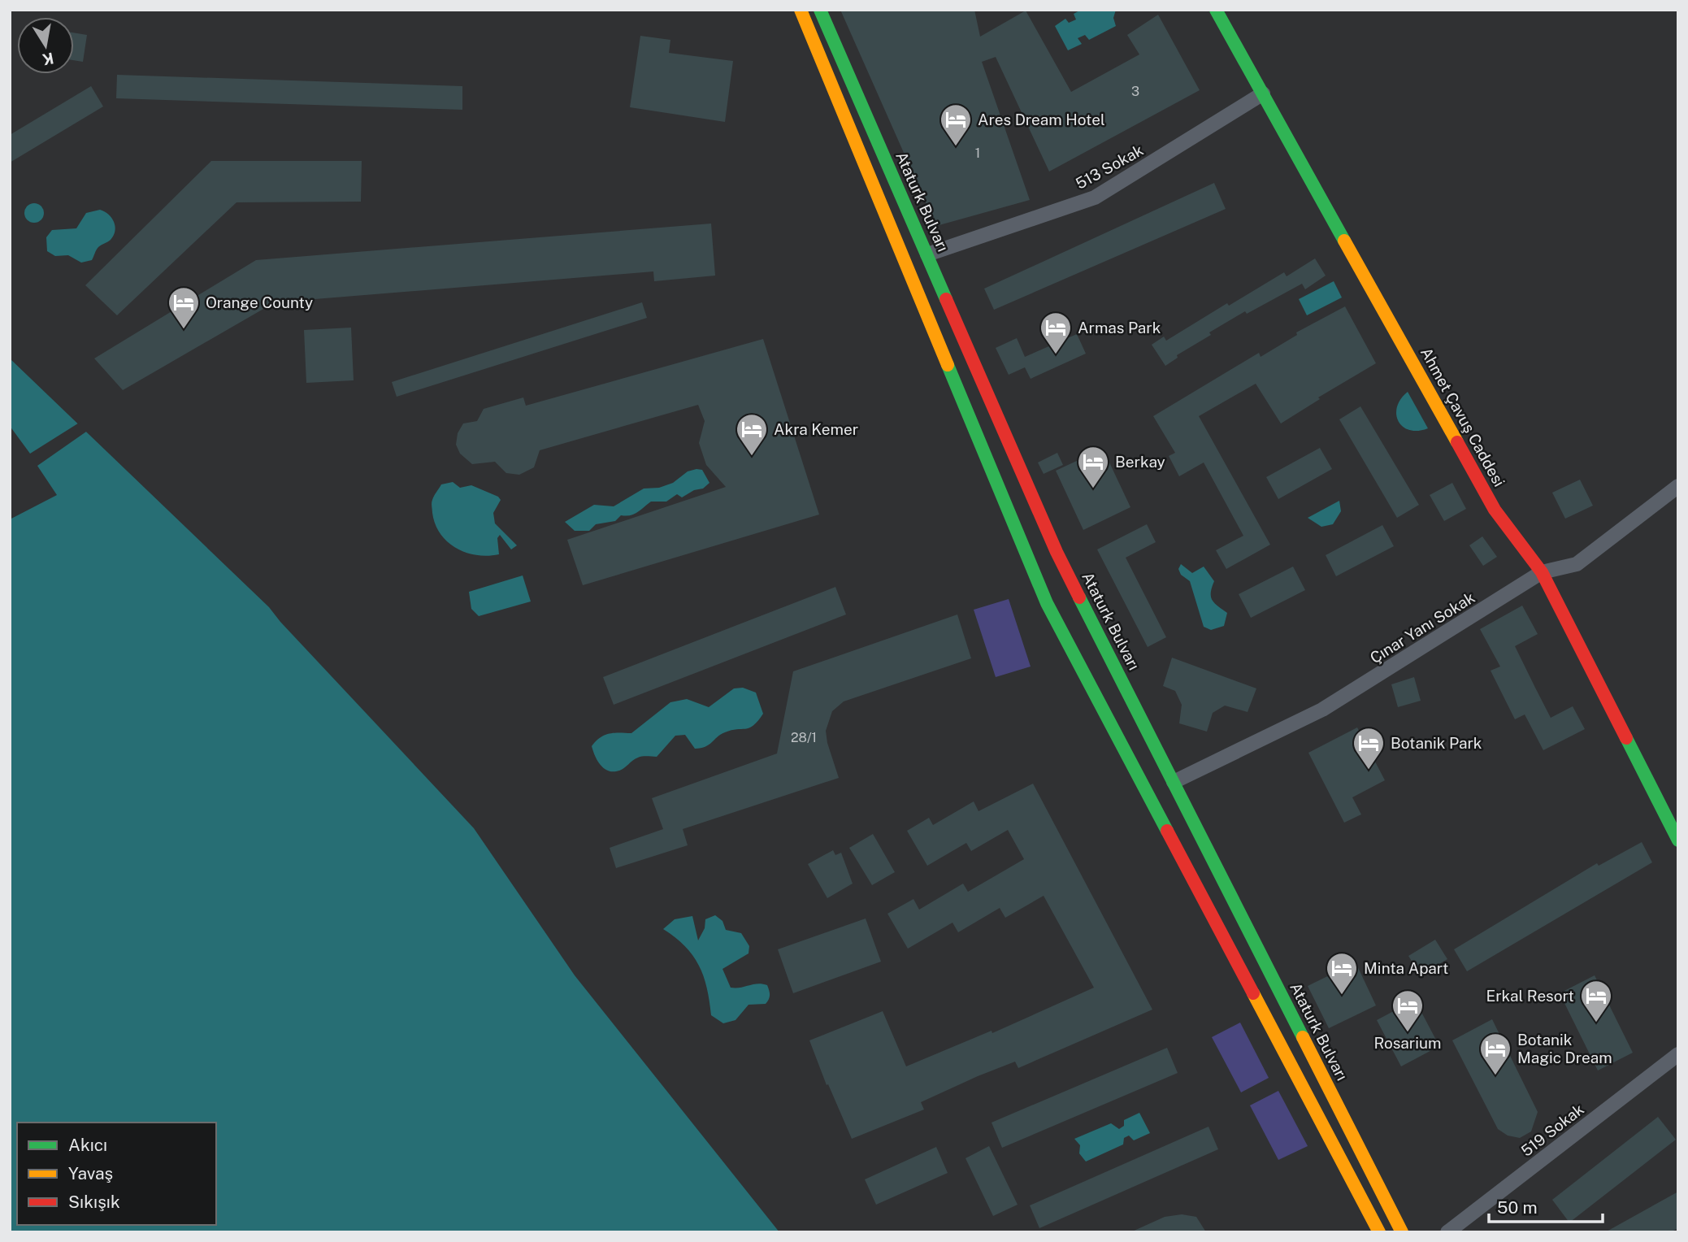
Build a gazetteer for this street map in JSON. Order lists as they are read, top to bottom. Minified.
{"streets":{"main road":["Ataturk Bulvarı","Ahmet Çavuş Caddesi"],"street":["513 Sokak","Çınar Yanı Sokak","519 Sokak"]},"crossings":[["513 Sokak","Ataturk Bulvarı"],["513 Sokak","Ahmet Çavuş Caddesi"],["Ataturk Bulvarı","Çınar Yanı Sokak"],["Ahmet Çavuş Caddesi","Çınar Yanı Sokak"]],"places":{"hotel":["Ares Dream Hotel","Orange County","Armas Park","Akra Kemer","Berkay","Botanik Park","Minta Apart","Erkal Resort","Rosarium","Botanik Magic Dream"]},"house_numbers":["3","1","28/1"],"legend":["Akıcı","Yavaş","Sıkışık"],"scale_bar":"50 m","north":"bottom"}
